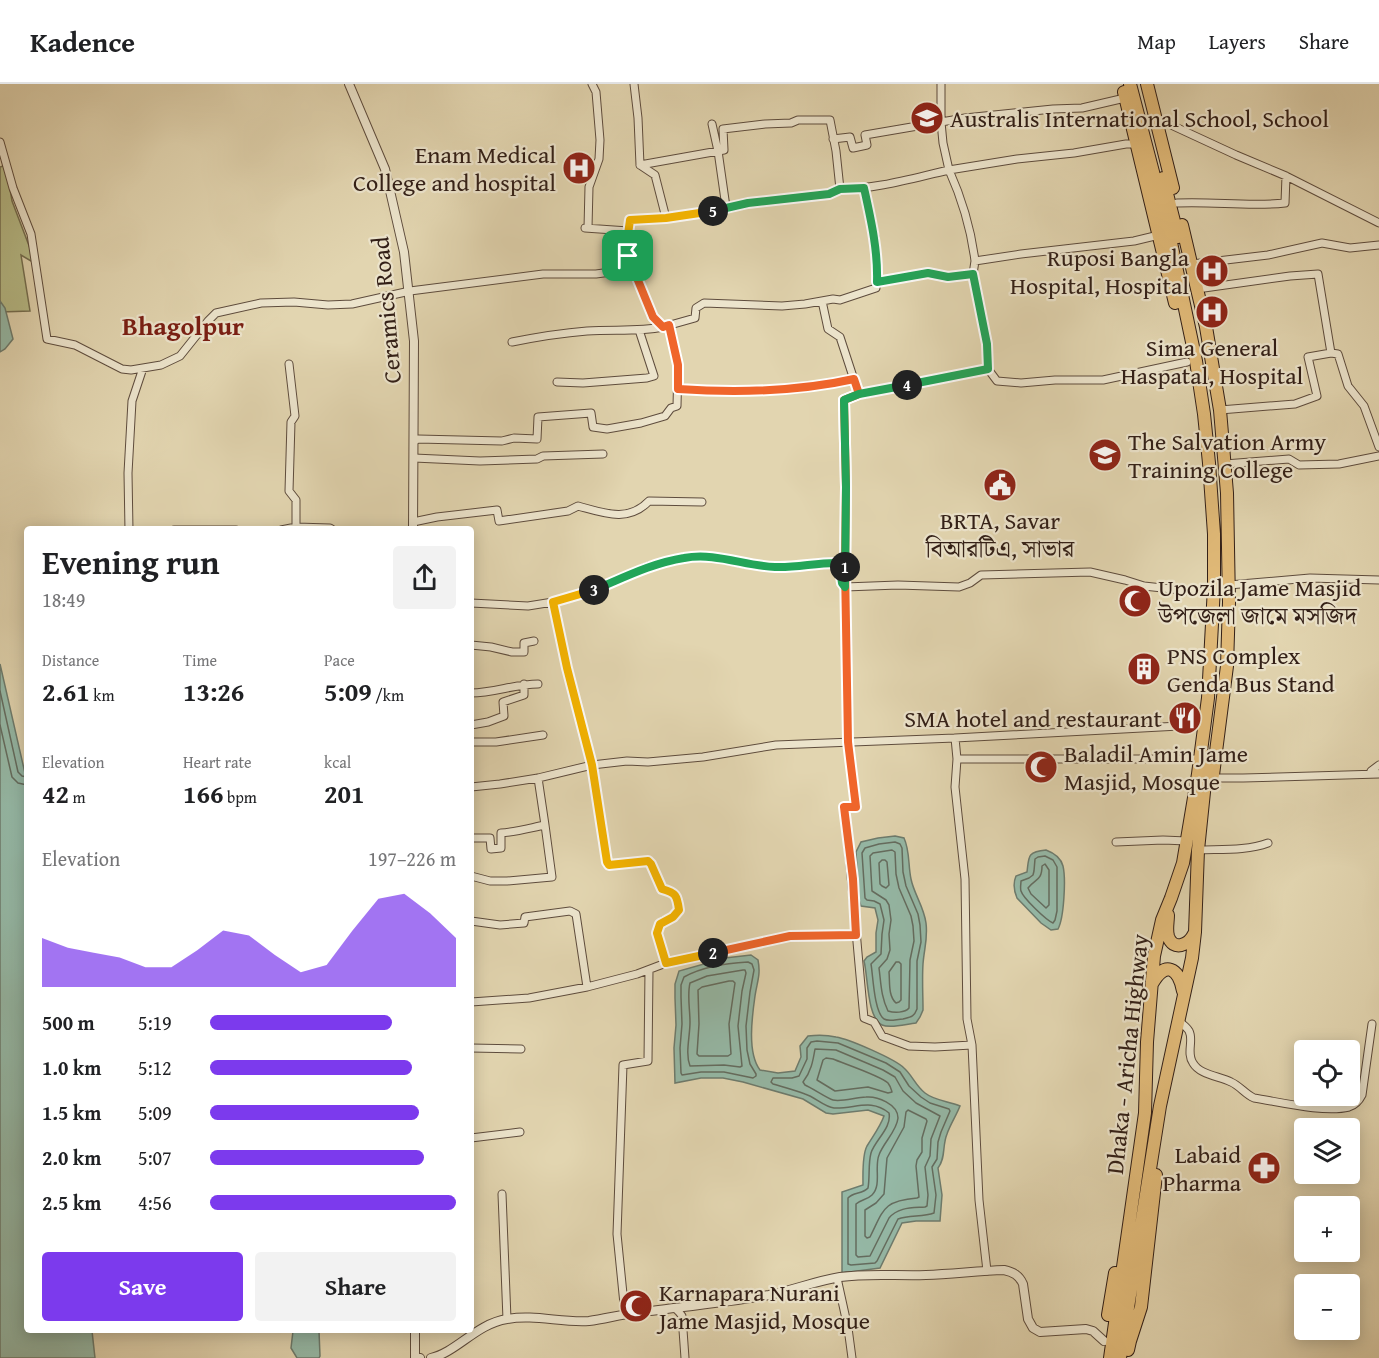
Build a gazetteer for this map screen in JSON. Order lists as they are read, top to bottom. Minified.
{"streets":{"highway":["Dhaka - Aricha Highway"],"street":["Ceramics Road"]},"districts":["Bhagolpur"],"places":{"school or university":["Australis International School, School","The Salvation Army Training College"],"hospital":["Enam Medical College and hospital","Ruposi Bangla Hospital, Hospital","Sima General Haspatal, Hospital"],"public building":["BRTA, Savar বিআরটিএ, সাভার"],"mosque":["Upozila Jame Masjid উপজেলা জামে মসজিদ","Baladil Amin Jame Masjid, Mosque","Karnapara Nurani Jame Masjid, Mosque"],"building":["PNS Complex Genda Bus Stand"],"restaurant":["SMA hotel and restaurant"],"pharmacy":["Labaid Pharma"]},"page":{"header":"Kadence","nav":["Map","Layers","Share"],"pins":["5","4","1","3","2"],"heading":["Evening run","18:49"],"stats":[["Distance","2.61 km"],["Time","13:26"],["Pace","5:09 /km"],["Elevation","42 m"],["Heart rate","166 bpm"],["kcal","201"]],"chart":["Elevation","197–226 m"],"list":[{"name":"500 m","note":"5:19"},{"name":"1.0 km","note":"5:12"},{"name":"1.5 km","note":"5:09"},{"name":"2.0 km","note":"5:07"},{"name":"2.5 km","note":"4:56"}],"map_buttons":["+","−"],"buttons":["Save","Share"]}}
